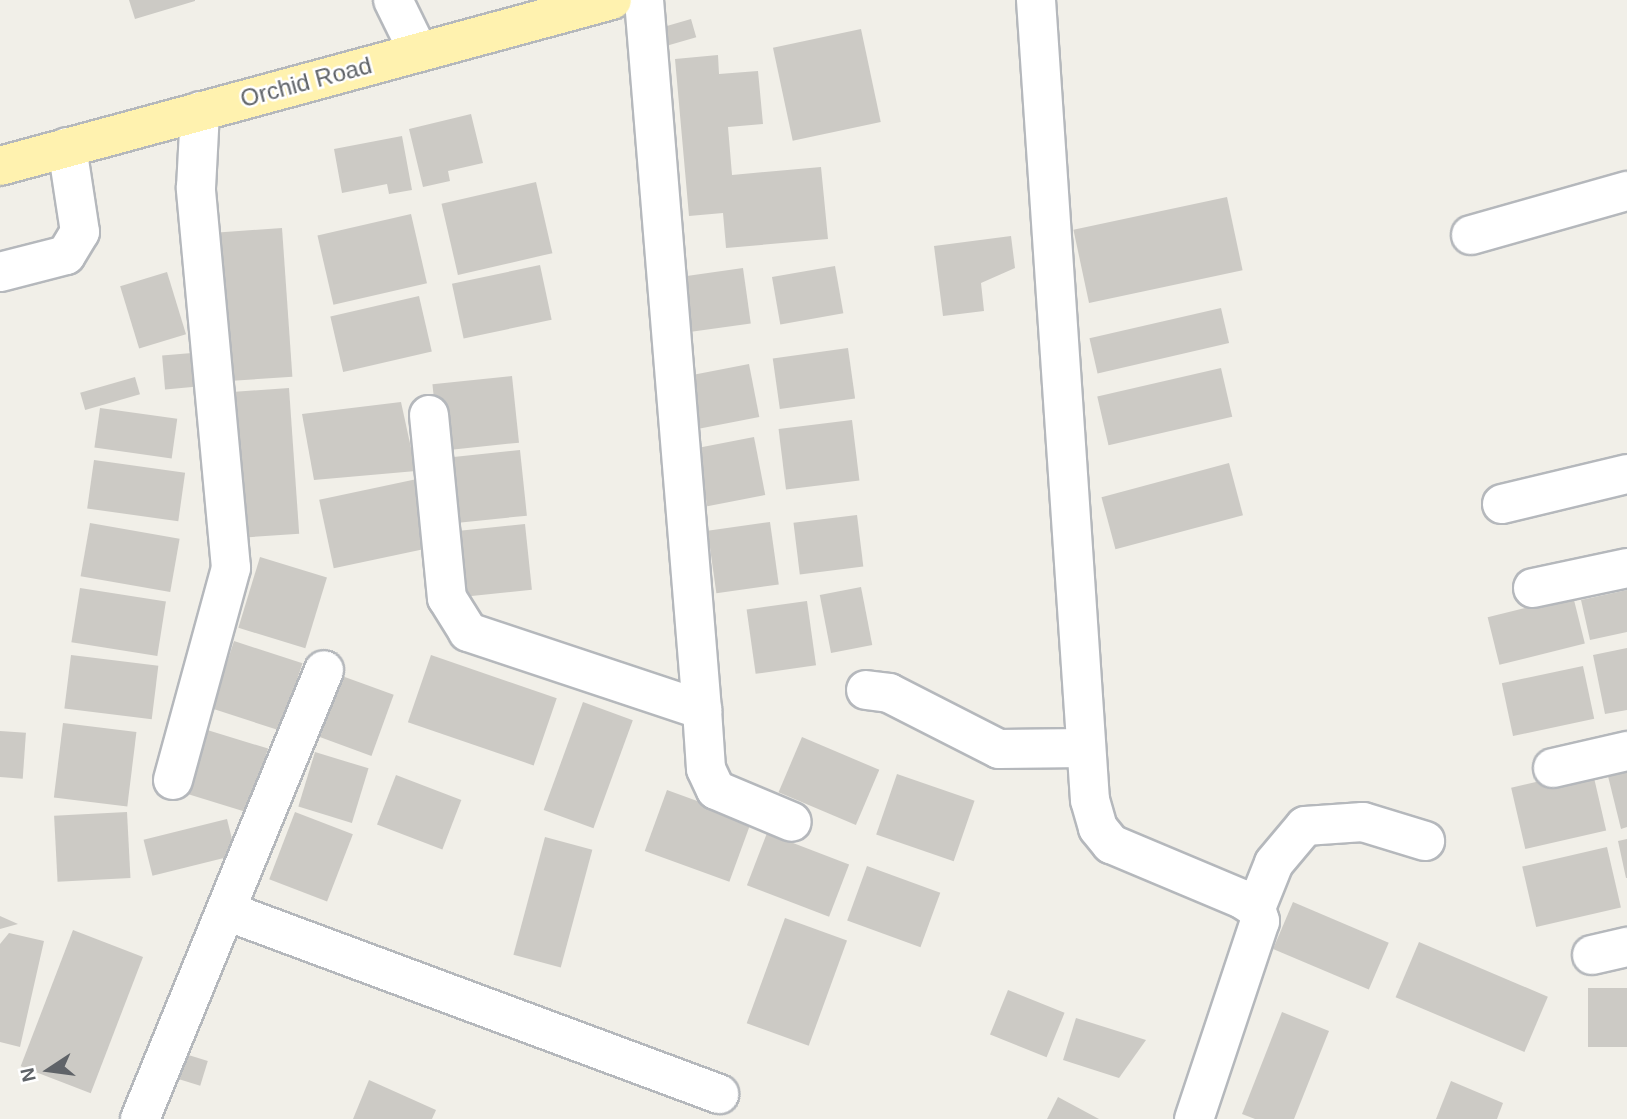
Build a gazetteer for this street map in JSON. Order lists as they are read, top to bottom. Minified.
{"streets":{"main road":["Orchid Road"]},"north":"left"}
